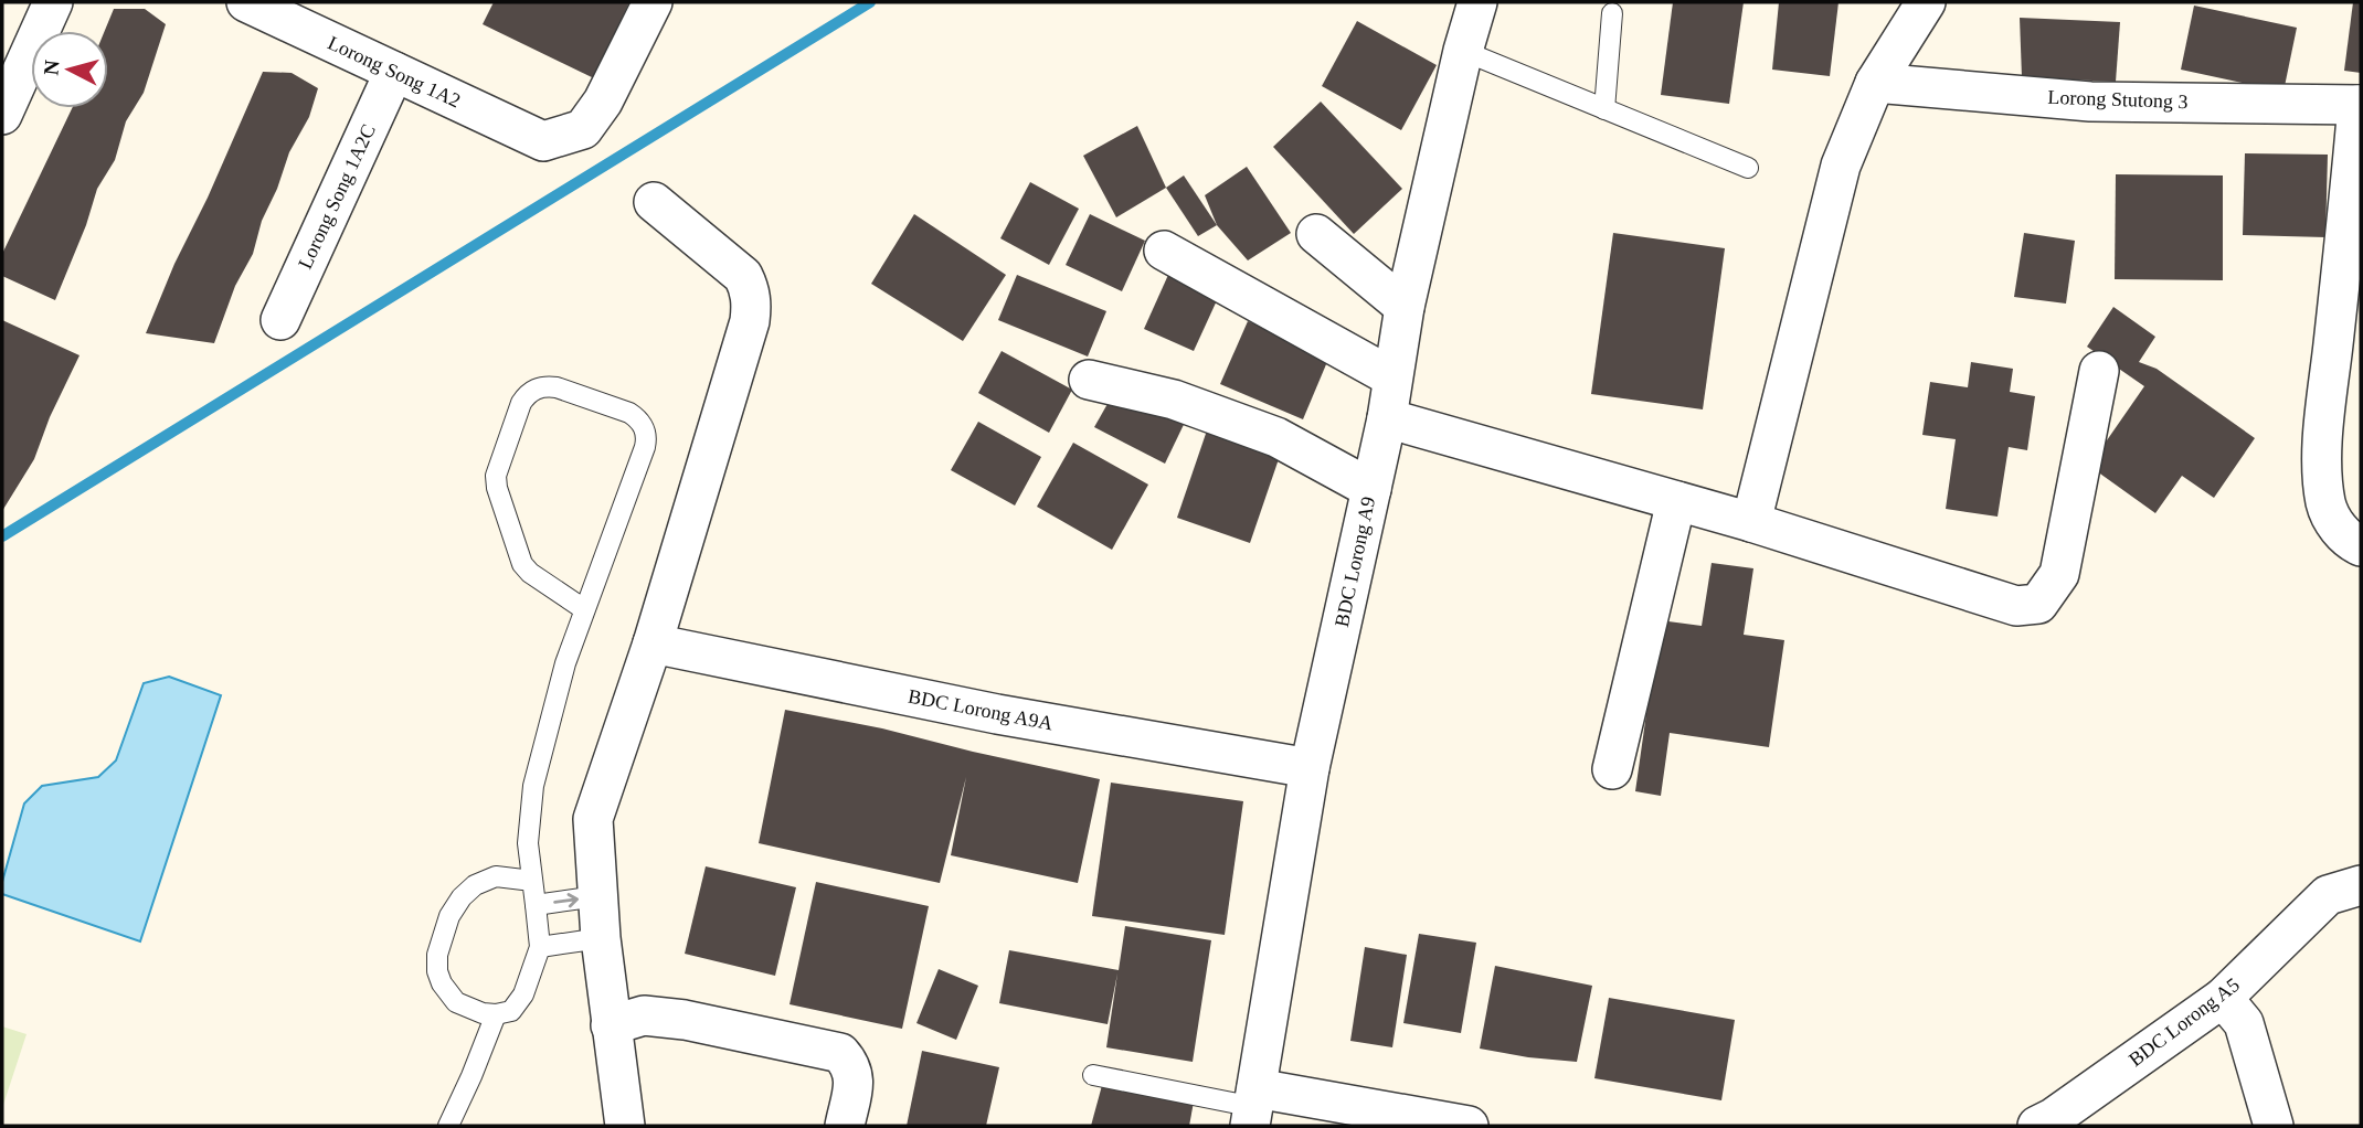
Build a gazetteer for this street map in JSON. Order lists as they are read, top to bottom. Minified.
{"streets":{"street":["Lorong Song 1A2","Lorong Stutong 3","Lorong Song 1A2C","BDC Lorong A9","BDC Lorong A9A","BDC Lorong A5"]},"crossings":[["Lorong Song 1A2","Lorong Song 1A2C"],["BDC Lorong A9","BDC Lorong A9A"]],"north":"left"}
